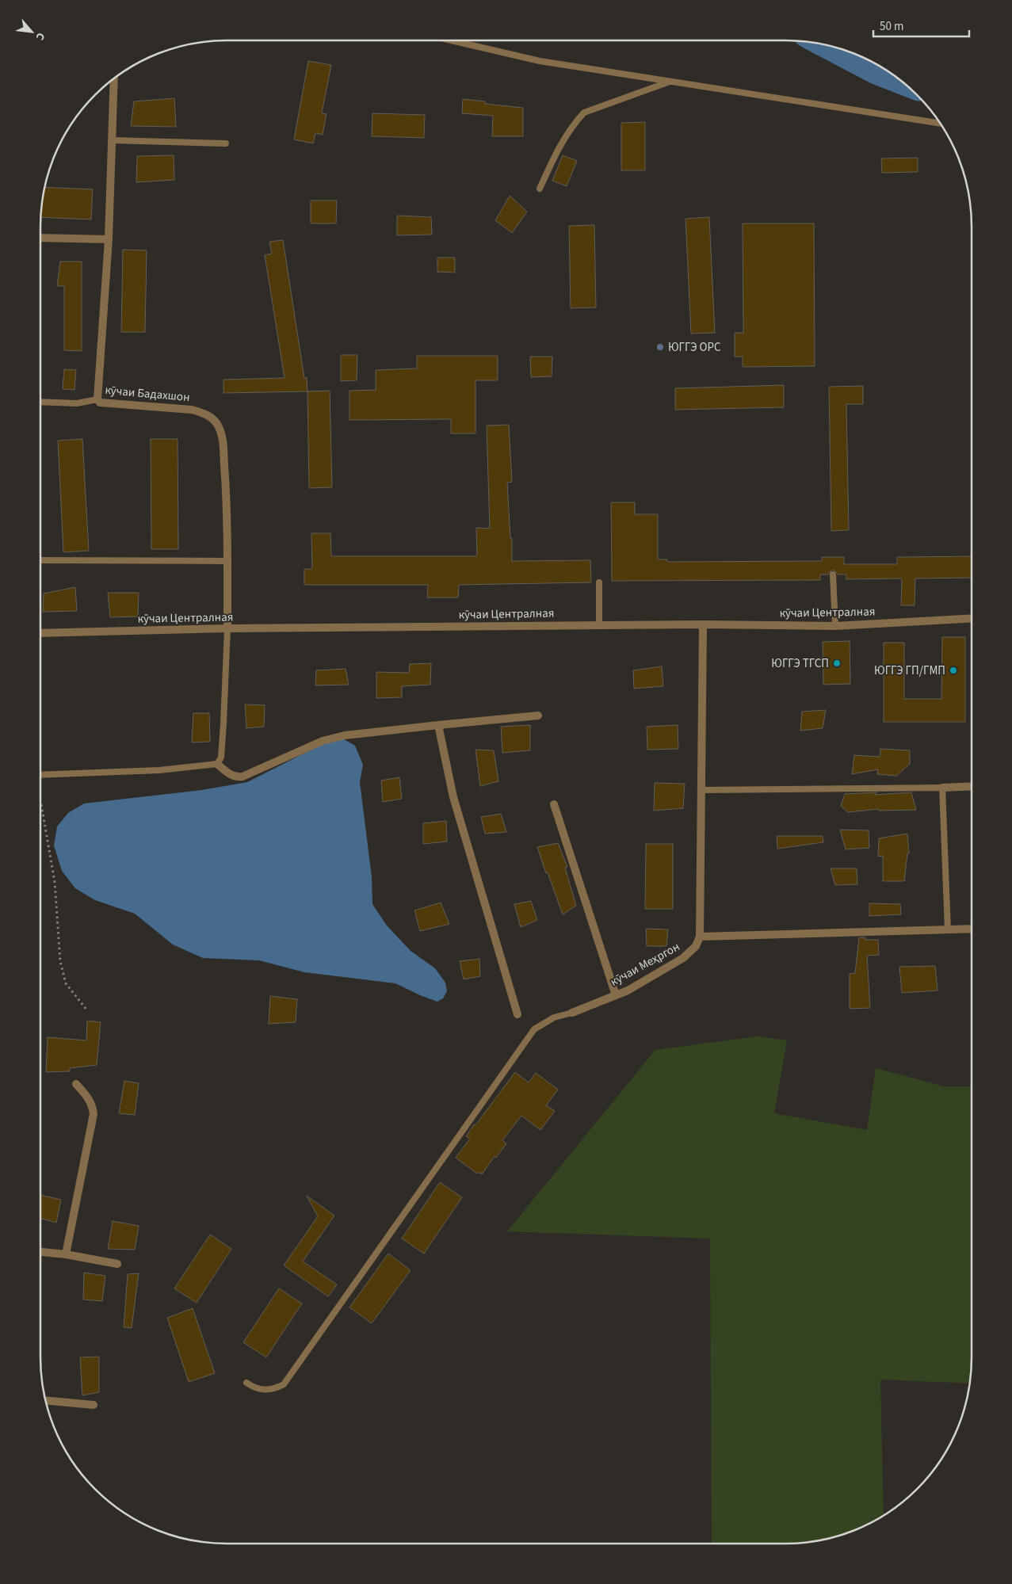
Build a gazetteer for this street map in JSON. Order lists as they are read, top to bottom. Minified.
{"streets":{"street":["кӯчаи Бадахшон","кӯчаи Централная","кӯчаи Меҳргон"]},"crossings":[["кӯчаи Бадахшон","кӯчаи Централная"]],"places":["ЮГГЭ ОРС","ЮГГЭ ТГСП","ЮГГЭ ГП/ГМП"],"scale_bar":"50 m","north":"bottom right"}
